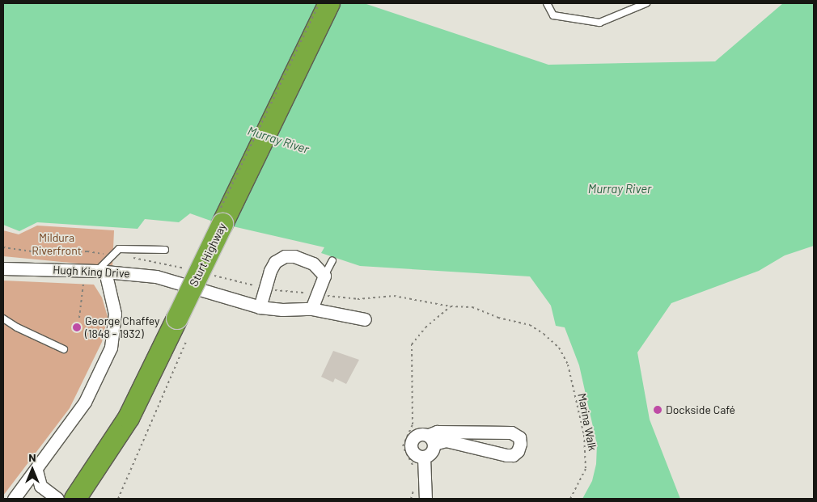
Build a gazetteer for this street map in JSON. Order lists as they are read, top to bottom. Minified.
{"streets":{"highway":["Sturt Highway"],"street":["Hugh King Drive"],"path":["Marina Walk"]},"water":["Murray River"],"parks":["Mildura Riverfront"],"places":["George Chaffey (1848 - 1932)","Dockside Café"],"north":"top"}
